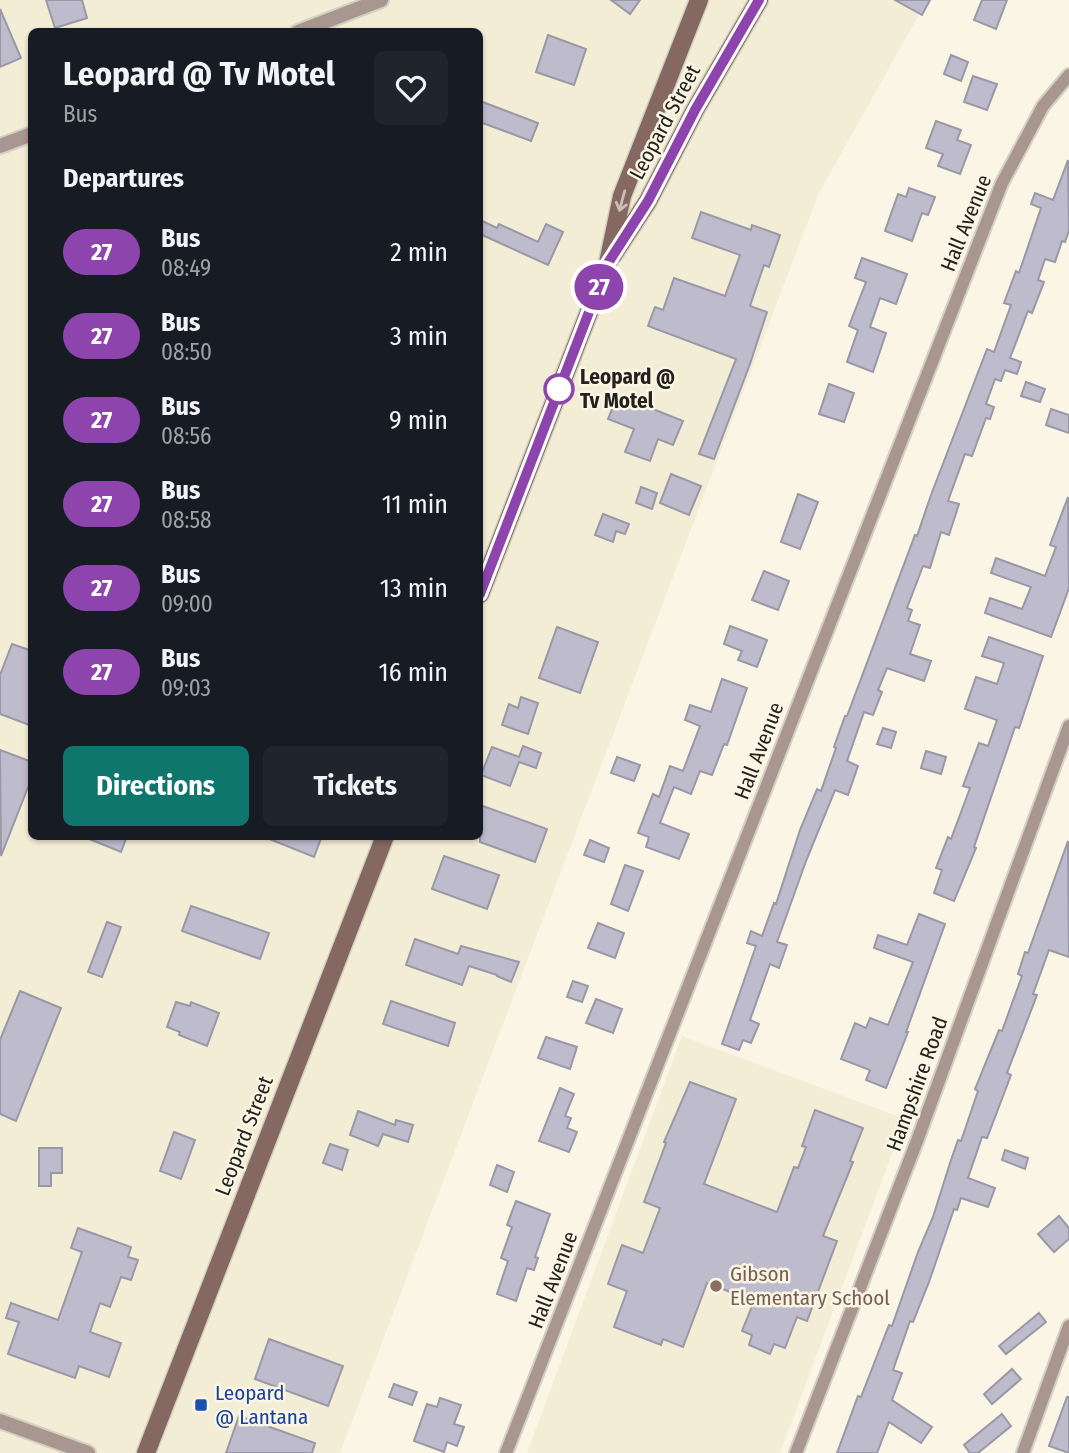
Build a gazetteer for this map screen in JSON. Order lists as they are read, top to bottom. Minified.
{"streets":{"main road":["Leopard Street"],"street":["Hall Avenue","Hampshire Road"]},"places":{"other":["Leopard @ Tv Motel","Gibson Elementary School"],"transit":["Leopard @ Lantana"]},"lines":["bus line 27"],"page":{"on_map":"27","heading":[["Leopard @ Tv Motel","Bus"],"Departures"],"list":[{"mark":"27","name":"Bus","note":"08:49","value":"2 min"},{"mark":"27","name":"Bus","note":"08:50","value":"3 min"},{"mark":"27","name":"Bus","note":"08:56","value":"9 min"},{"mark":"27","name":"Bus","note":"08:58","value":"11 min"},{"mark":"27","name":"Bus","note":"09:00","value":"13 min"},{"mark":"27","name":"Bus","note":"09:03","value":"16 min"}],"buttons":["Directions","Tickets"]}}
